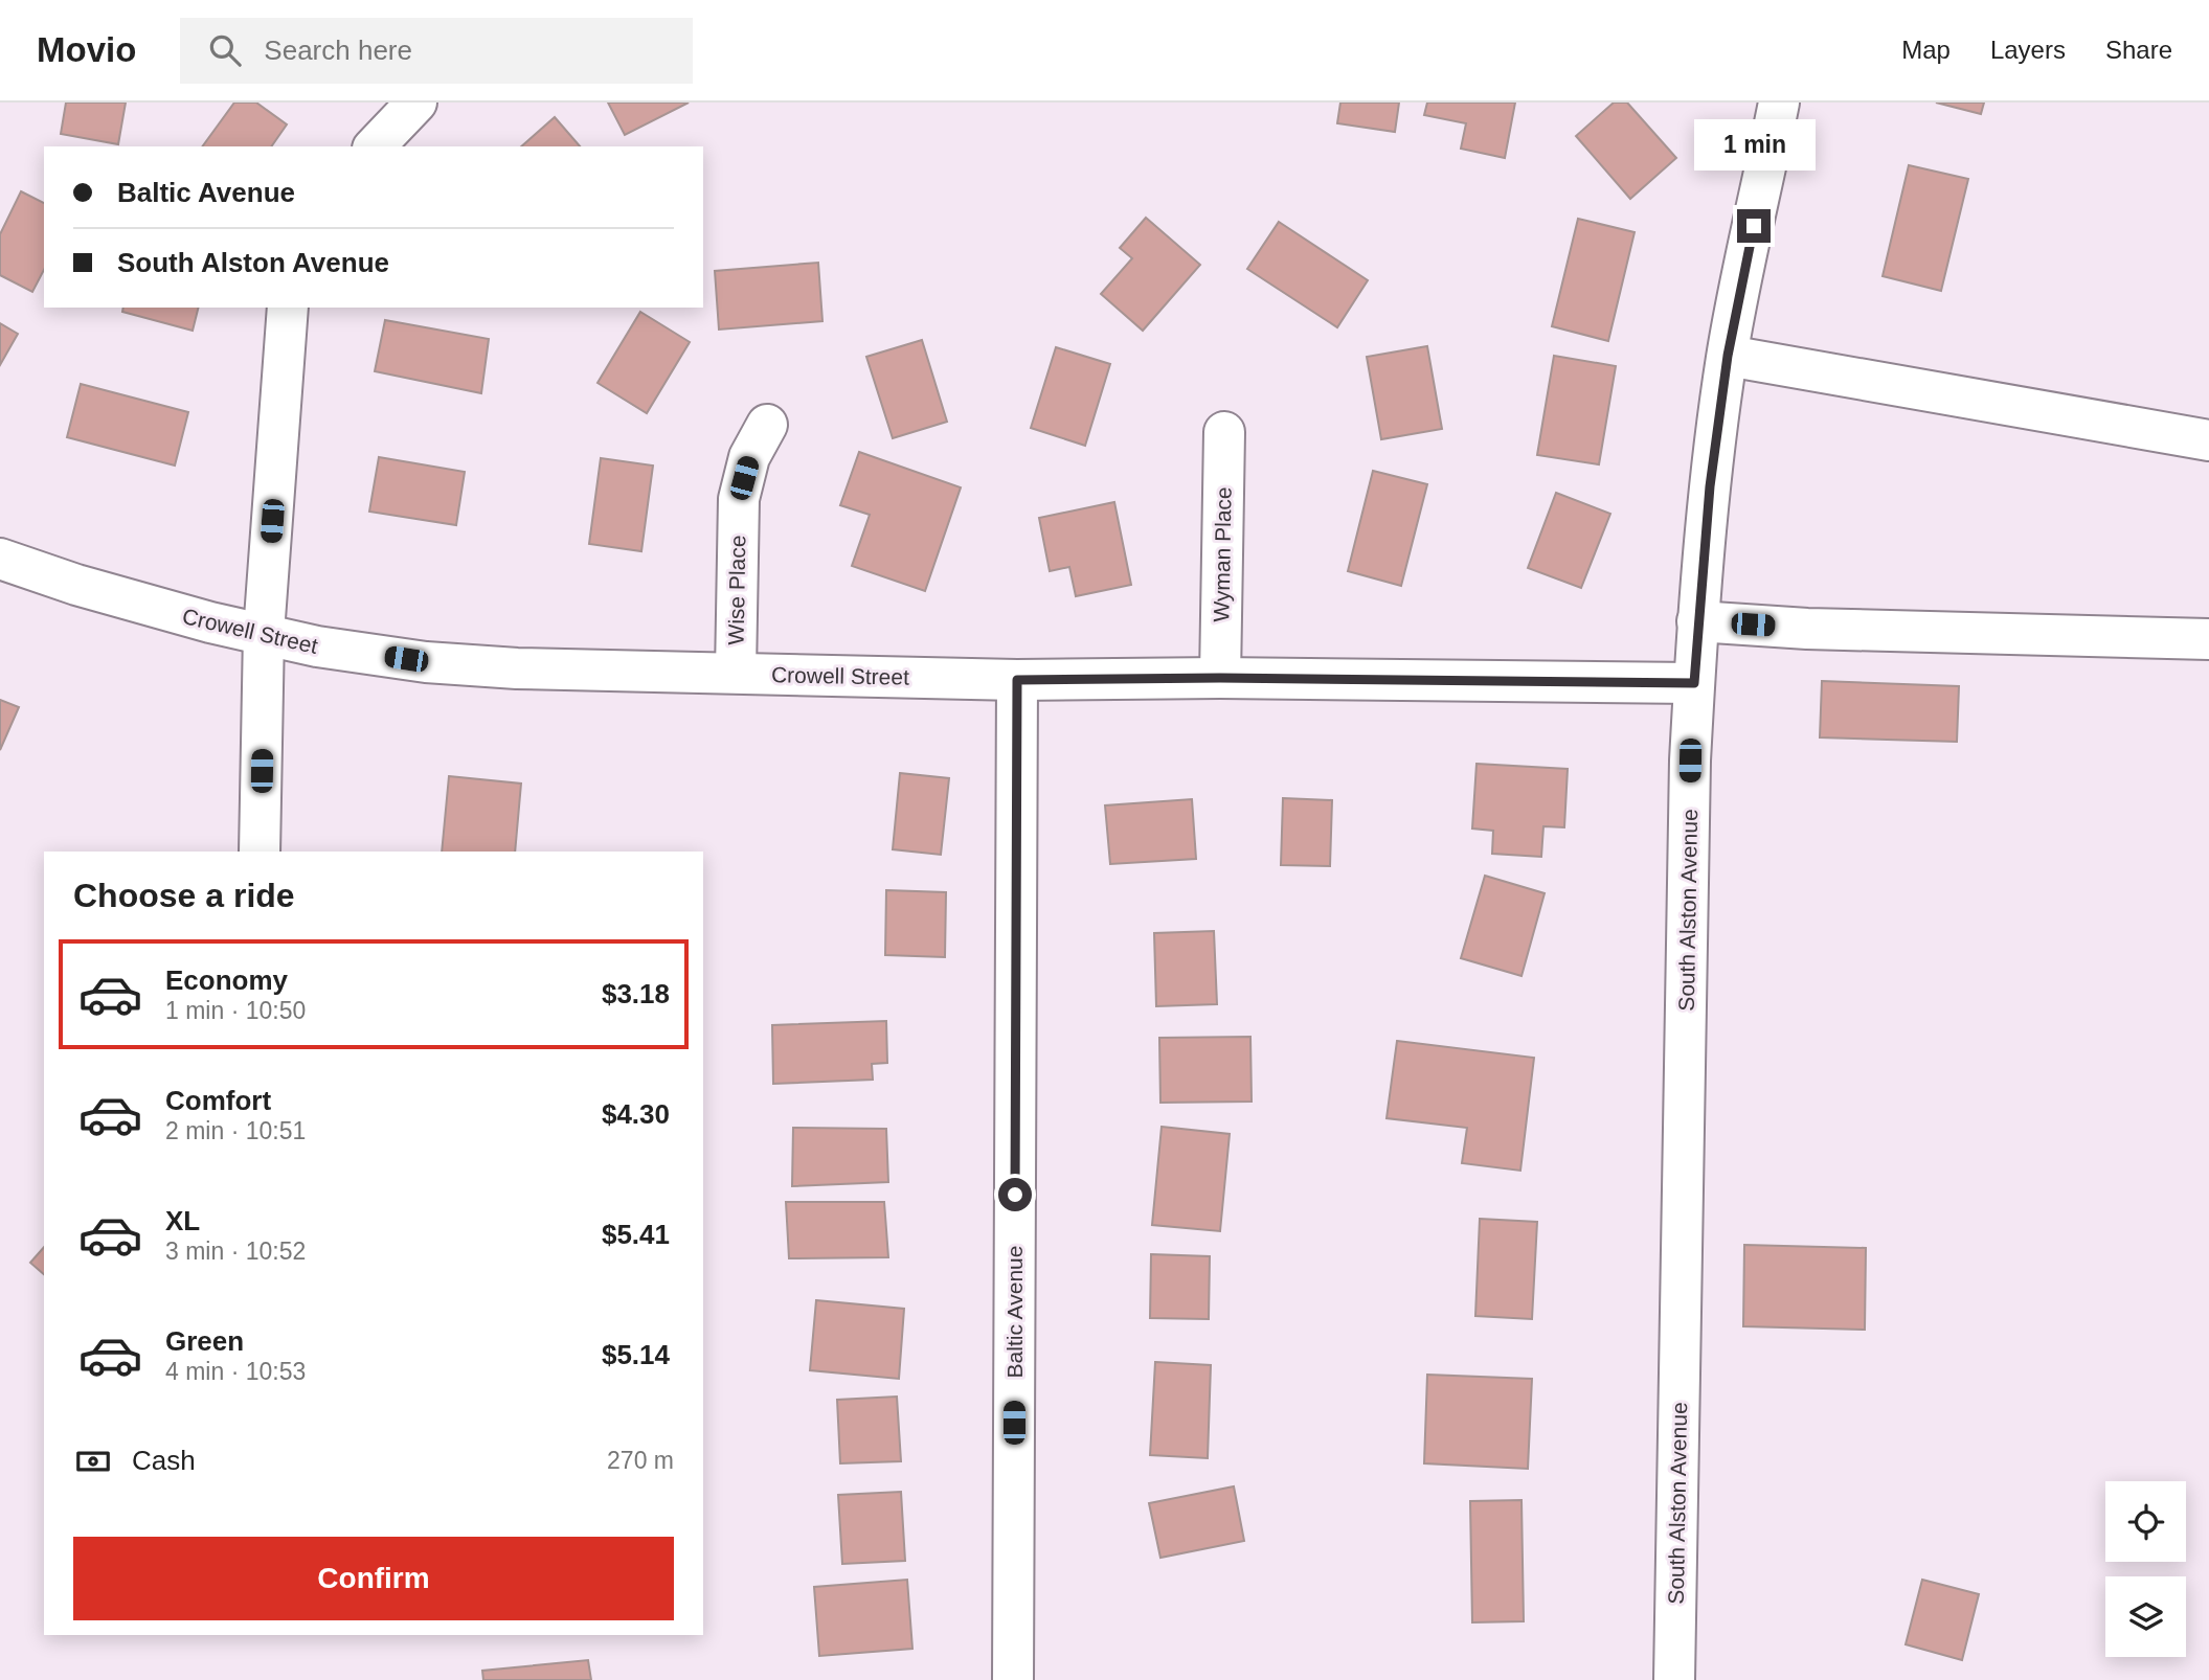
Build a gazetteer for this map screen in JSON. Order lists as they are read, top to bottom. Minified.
{"streets":{"street":["Wyman Place","Wise Place","Crowell Street","South Alston Avenue","Baltic Avenue"]},"crossings":[["Wyman Place","Crowell Street"],["Wise Place","Crowell Street"],["Crowell Street","South Alston Avenue"],["Crowell Street","Baltic Avenue"]],"page":{"header":"Movio","search":"Search here","nav":["Map","Layers","Share"],"bubble":"1 min","banner":["Baltic Avenue","South Alston Avenue"],"heading":"Choose a ride","list":[{"name":"Economy","note":"1 min · 10:50","value":"$3.18"},{"name":"Comfort","note":"2 min · 10:51","value":"$4.30"},{"name":"XL","note":"3 min · 10:52","value":"$5.41"},{"name":"Green","note":"4 min · 10:53","value":"$5.14"}],"pay":["Cash","270 m"],"buttons":"Confirm"}}
